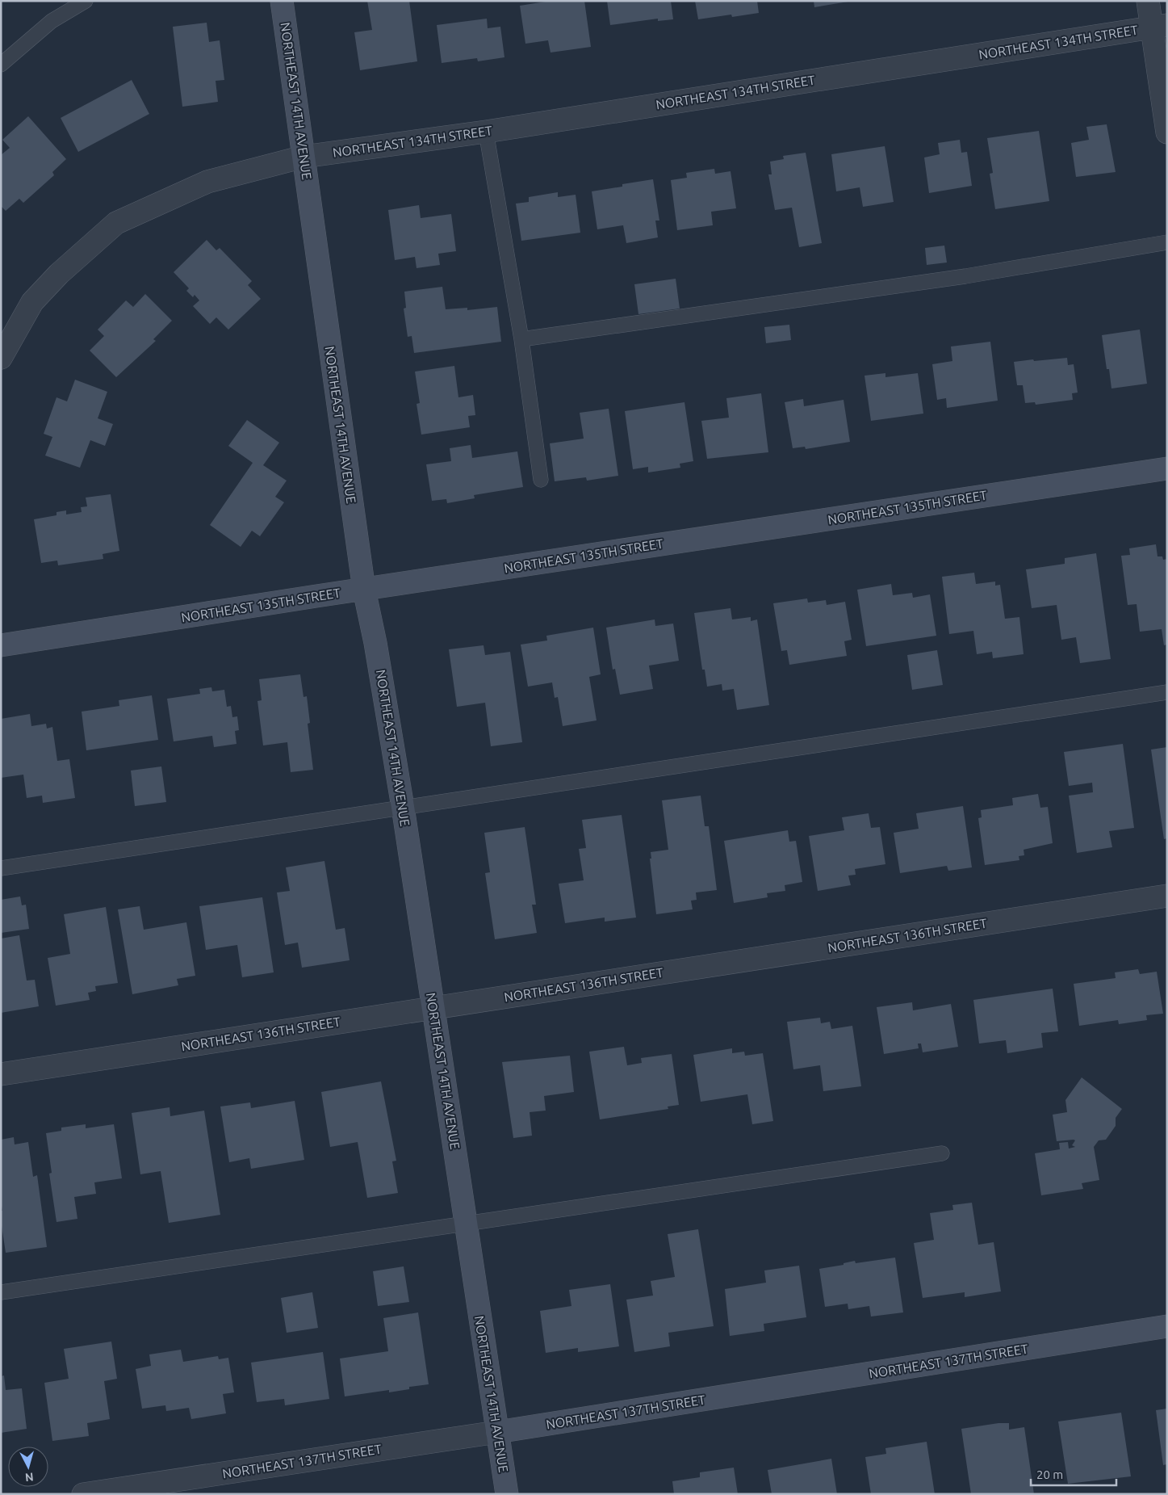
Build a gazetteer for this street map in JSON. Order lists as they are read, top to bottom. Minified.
{"streets":{"street":["NORTHEAST 134TH STREET","NORTHEAST 14TH AVENUE","NORTHEAST 135TH STREET","NORTHEAST 136TH STREET","NORTHEAST 137TH STREET"]},"crossings":[["NORTHEAST 134TH STREET","NORTHEAST 14TH AVENUE"],["NORTHEAST 14TH AVENUE","NORTHEAST 135TH STREET"],["NORTHEAST 14TH AVENUE","NORTHEAST 136TH STREET"],["NORTHEAST 14TH AVENUE","NORTHEAST 137TH STREET"]],"scale_bar":"20 m","north":"bottom"}
